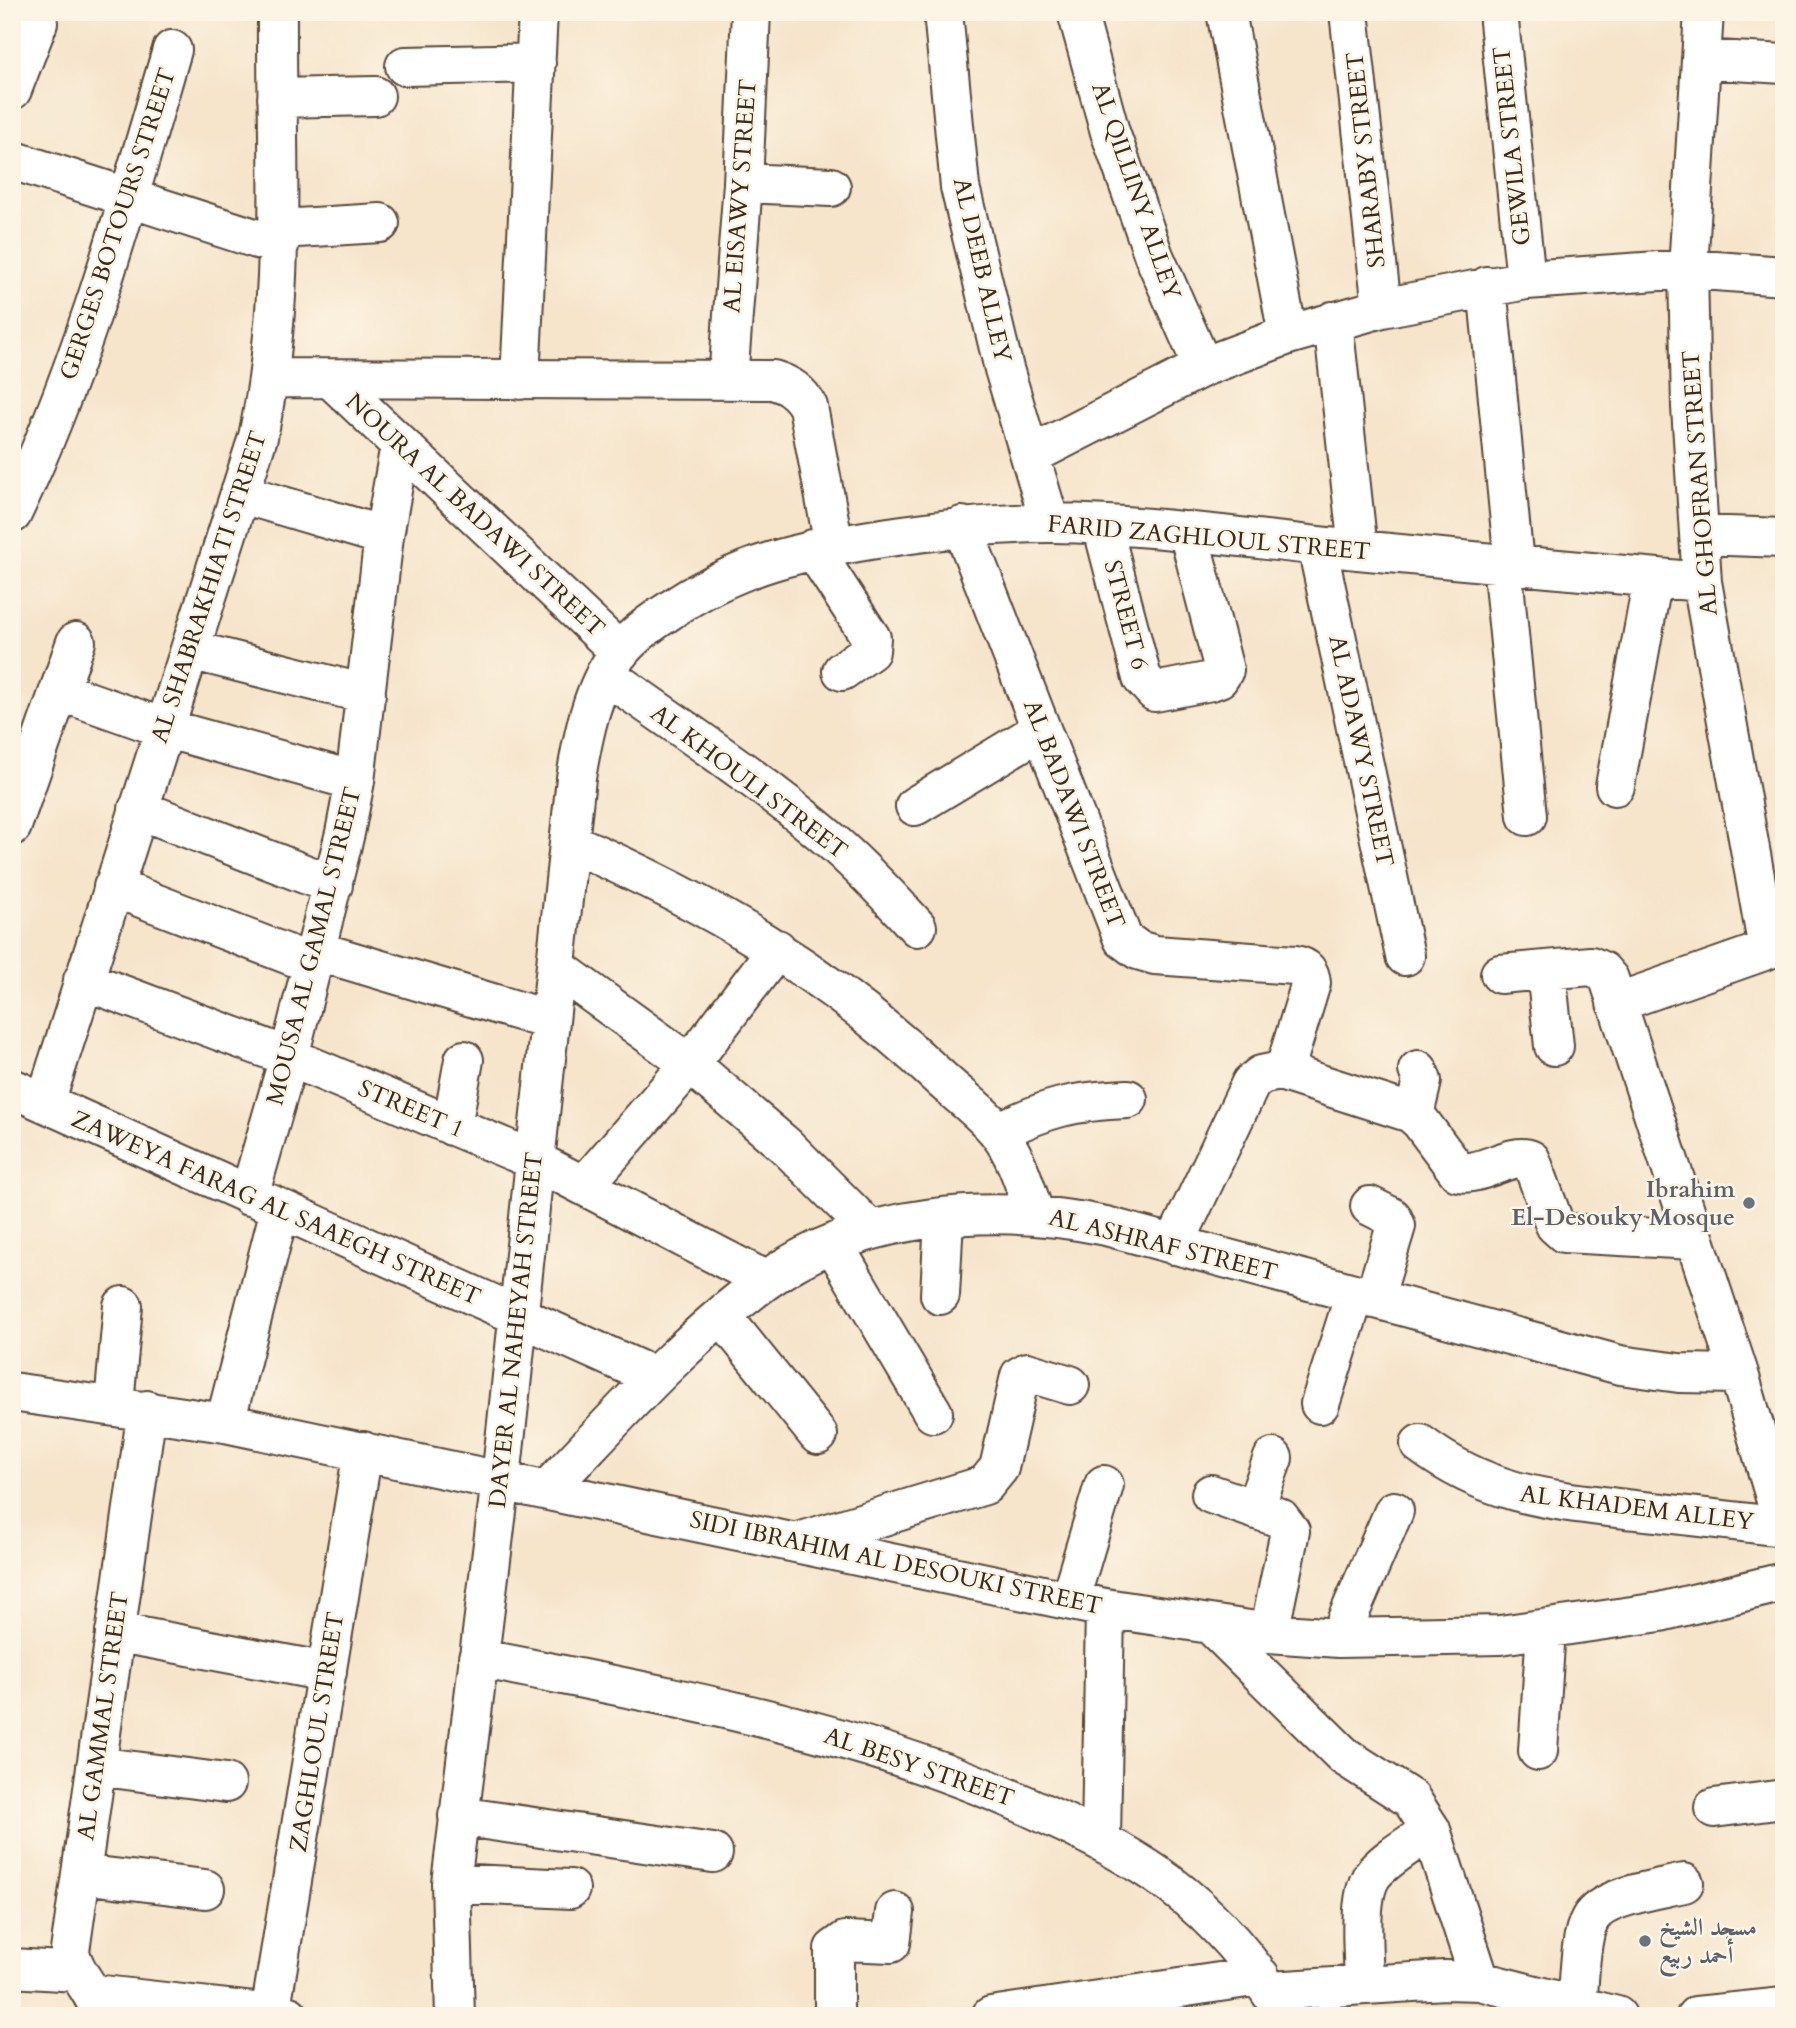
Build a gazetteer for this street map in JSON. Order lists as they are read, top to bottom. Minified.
{"streets":{"street":["GEWILA STREET","SHARABY STREET","AL QILLINY ALLEY","AL EISAWY STREET","GERGES BOTOURS STREET","AL DEEB ALLEY","AL GHOFRAN STREET","NOURA AL BADAWI STREET","FARID ZAGHLOUL STREET","AL SHABRAKHIATI STREET","STREET 6","AL ADAWY STREET","AL KHOULI STREET","AL BADAWI STREET","MOUSA AL GAMAL STREET","STREET 1","ZAWEYA FARAG AL SAAEGH STREET","AL ASHRAF STREET","DAYER AL NAHEYAH STREET","AL KHADEM ALLEY","SIDI IBRAHIM AL DESOUKI STREET","AL GAMMAL STREET","ZAGHLOUL STREET","AL BESY STREET"]},"crossings":[["AL DEEB ALLEY","FARID ZAGHLOUL STREET"],["AL GHOFRAN STREET","FARID ZAGHLOUL STREET"],["NOURA AL BADAWI STREET","FARID ZAGHLOUL STREET"],["NOURA AL BADAWI STREET","AL KHOULI STREET"],["NOURA AL BADAWI STREET","MOUSA AL GAMAL STREET"],["NOURA AL BADAWI STREET","DAYER AL NAHEYAH STREET"],["FARID ZAGHLOUL STREET","STREET 6"],["FARID ZAGHLOUL STREET","AL ADAWY STREET"],["FARID ZAGHLOUL STREET","AL KHOULI STREET"],["FARID ZAGHLOUL STREET","AL BADAWI STREET"],["FARID ZAGHLOUL STREET","DAYER AL NAHEYAH STREET"],["AL SHABRAKHIATI STREET","STREET 1"],["AL SHABRAKHIATI STREET","ZAWEYA FARAG AL SAAEGH STREET"],["AL KHOULI STREET","DAYER AL NAHEYAH STREET"],["MOUSA AL GAMAL STREET","STREET 1"],["MOUSA AL GAMAL STREET","ZAWEYA FARAG AL SAAEGH STREET"],["MOUSA AL GAMAL STREET","SIDI IBRAHIM AL DESOUKI STREET"],["STREET 1","AL ASHRAF STREET"],["STREET 1","DAYER AL NAHEYAH STREET"],["ZAWEYA FARAG AL SAAEGH STREET","AL ASHRAF STREET"],["ZAWEYA FARAG AL SAAEGH STREET","DAYER AL NAHEYAH STREET"],["AL ASHRAF STREET","SIDI IBRAHIM AL DESOUKI STREET"],["DAYER AL NAHEYAH STREET","SIDI IBRAHIM AL DESOUKI STREET"],["DAYER AL NAHEYAH STREET","AL BESY STREET"],["SIDI IBRAHIM AL DESOUKI STREET","AL GAMMAL STREET"],["SIDI IBRAHIM AL DESOUKI STREET","ZAGHLOUL STREET"]],"places":["Ibrahim El-Desouky Mosque","مسجد الشيخ أحمد ربيع"]}
